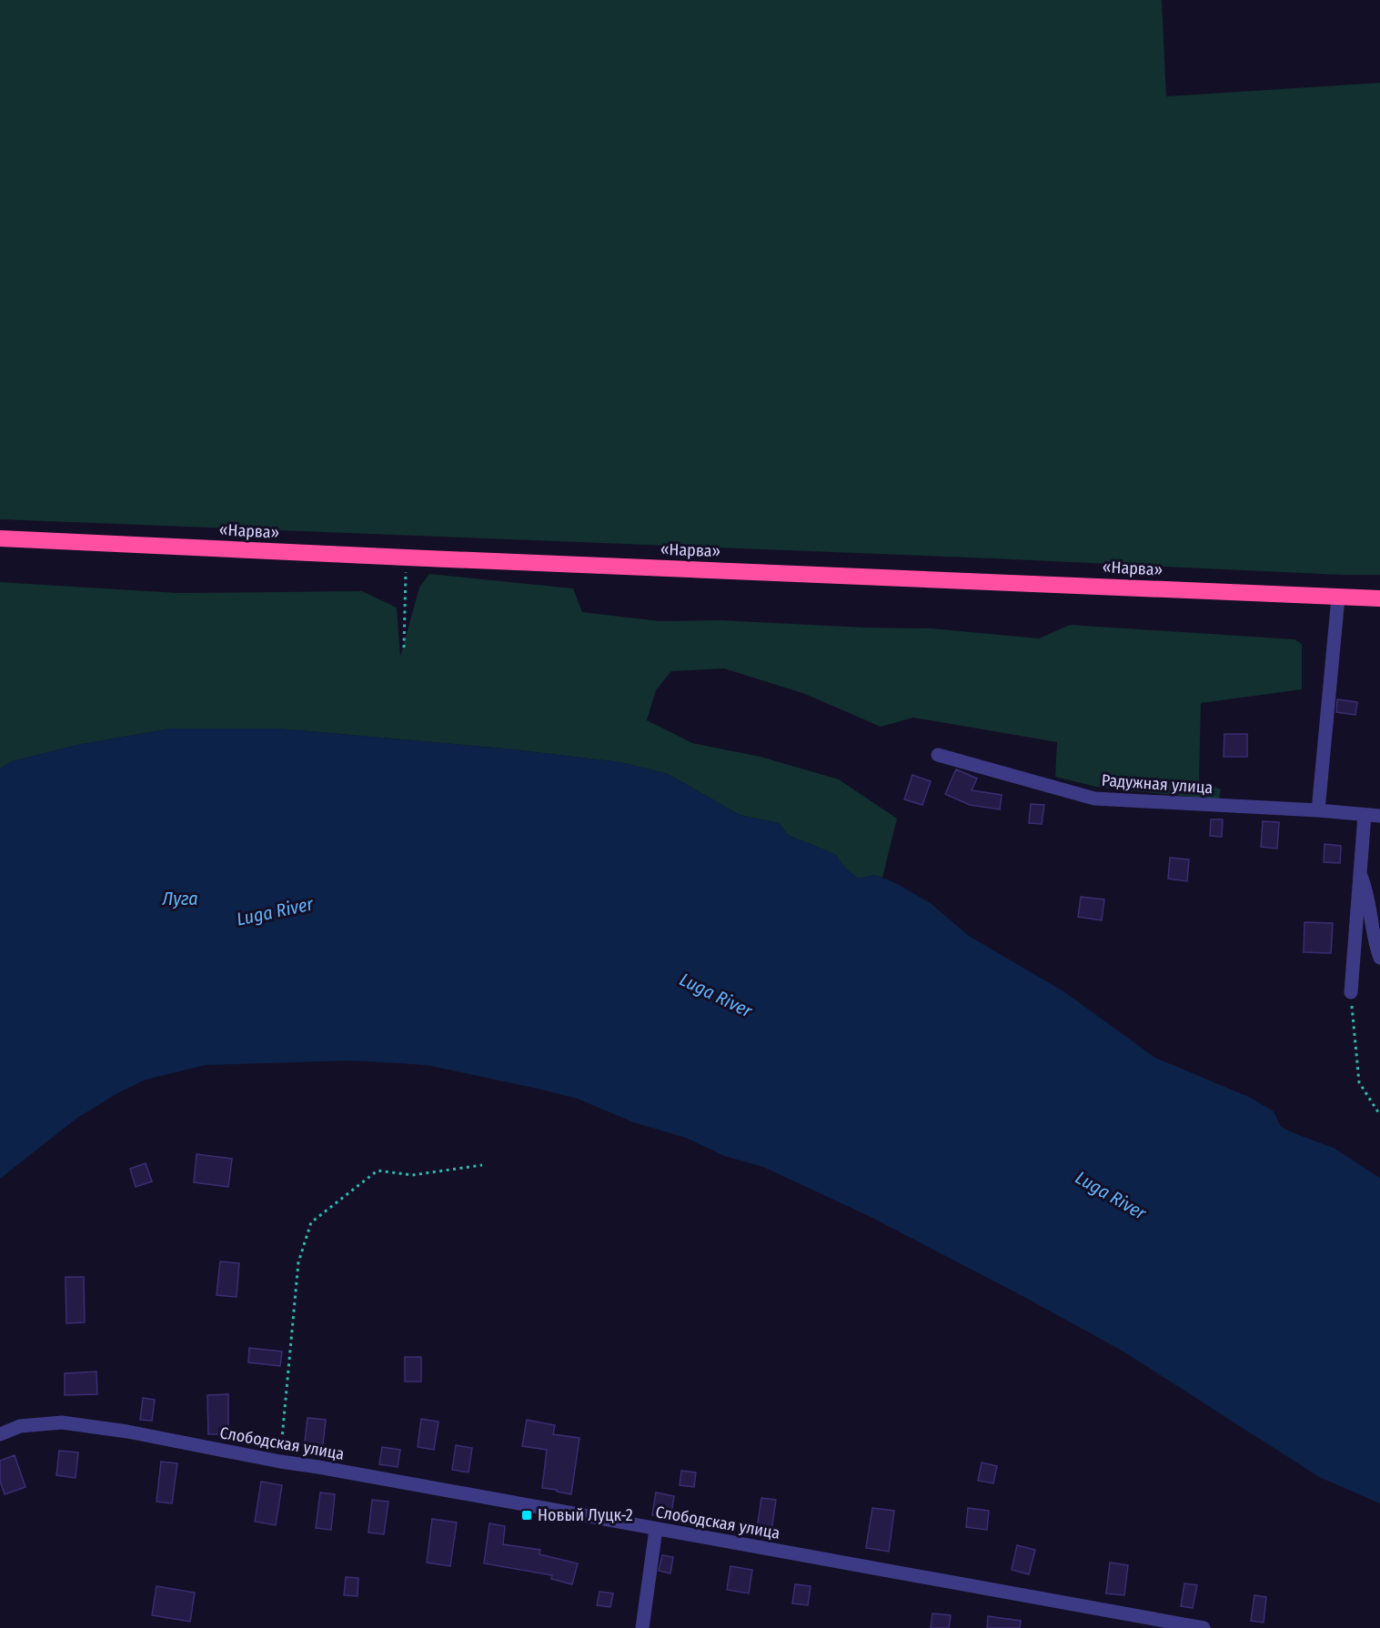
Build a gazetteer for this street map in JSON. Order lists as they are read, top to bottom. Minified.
{"streets":{"highway":["«Нарва»"],"street":["Радужная улица","Слободская улица"]},"water":["Луга","Luga River"],"places":{"transit":["Новый Луцк-2"]}}
